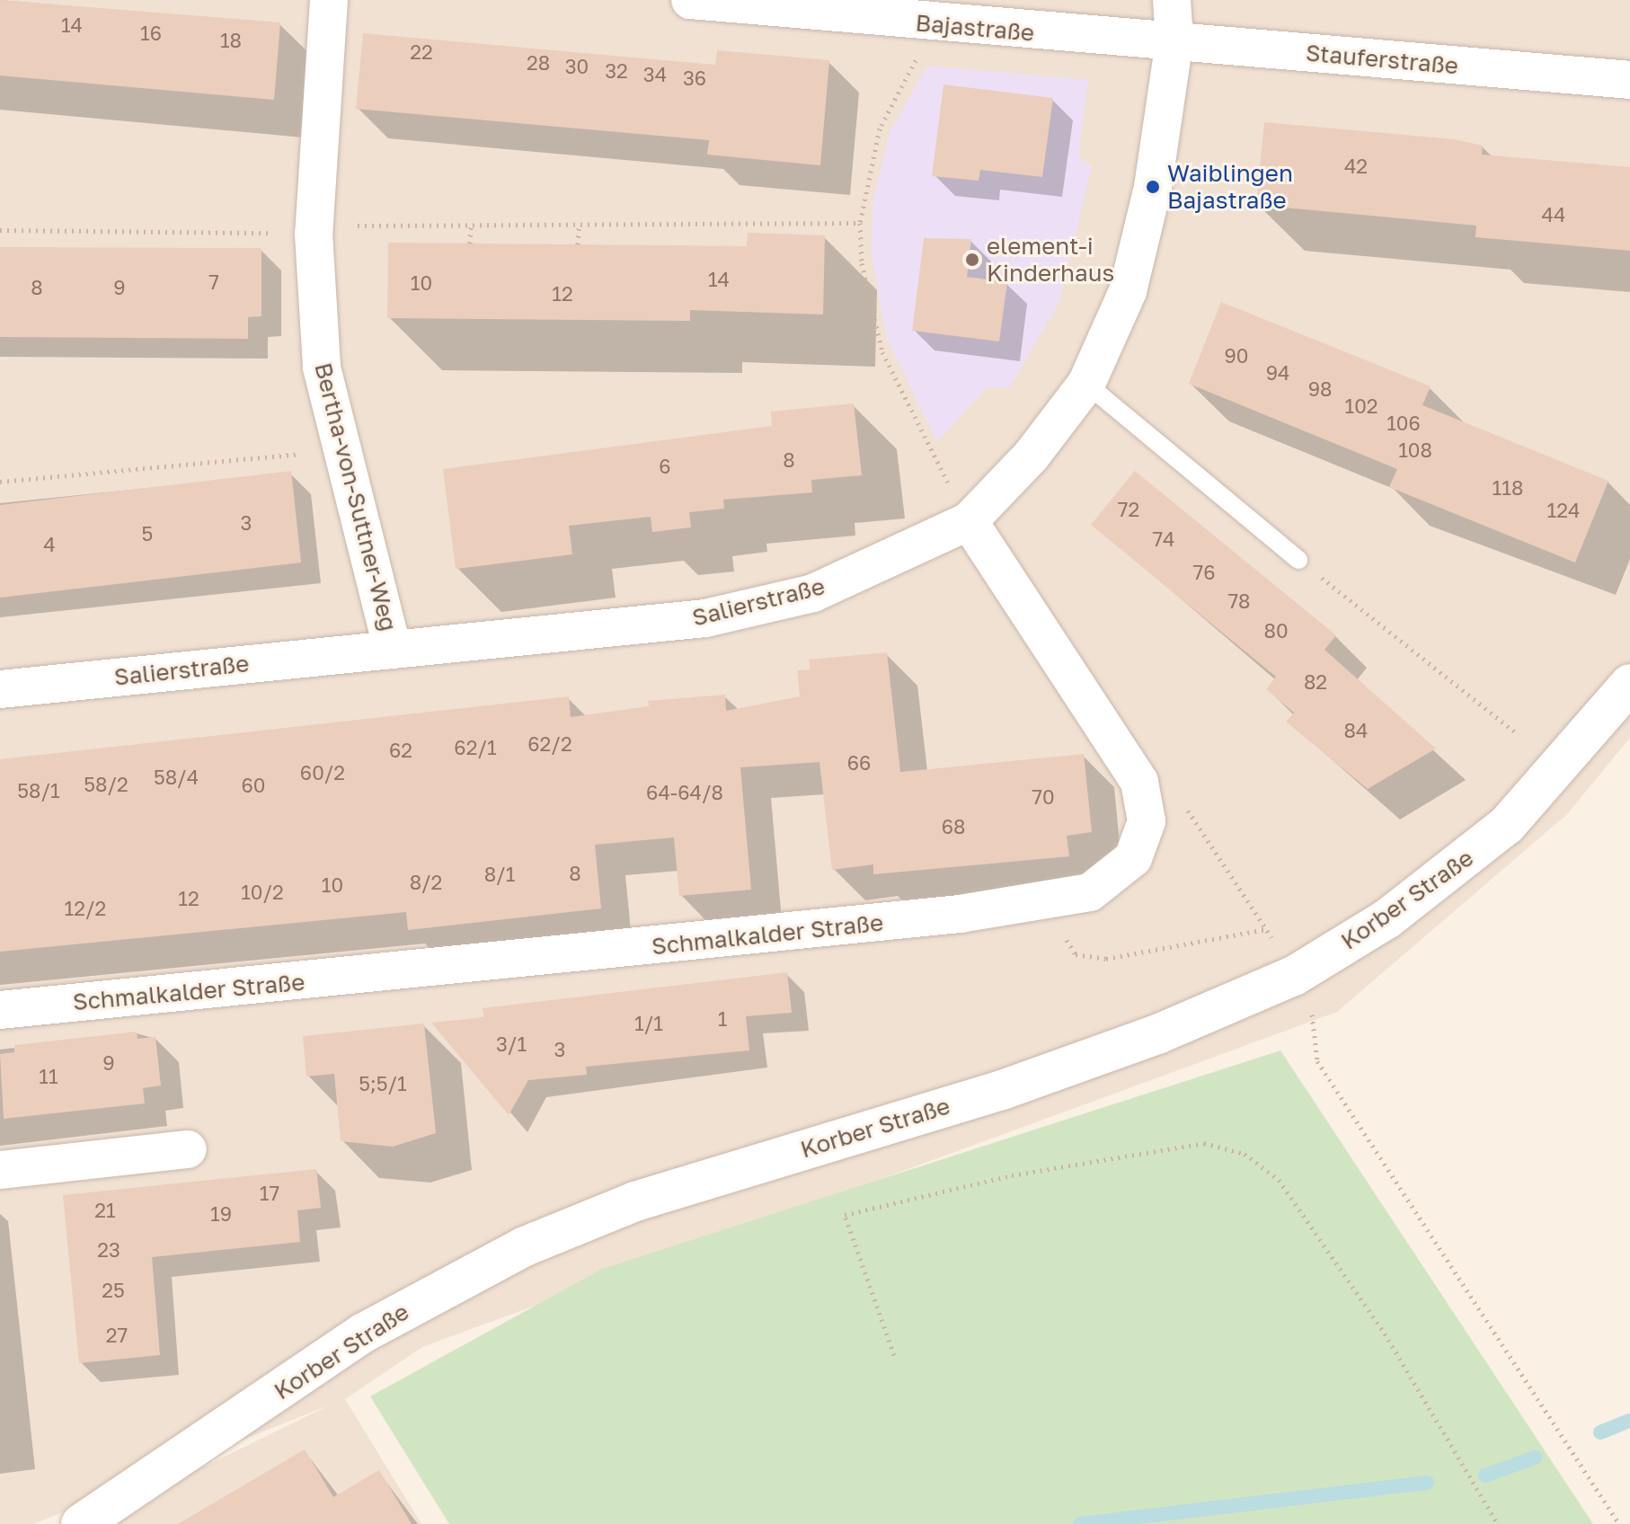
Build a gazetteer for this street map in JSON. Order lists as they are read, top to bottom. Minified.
{"streets":{"street":["Bajastraße","Stauferstraße","Bertha-von-Suttner-Weg","Salierstraße","Korber Straße","Schmalkalder Straße"]},"crossings":[["Bajastraße","Stauferstraße"],["Bajastraße","Salierstraße"],["Stauferstraße","Salierstraße"],["Bertha-von-Suttner-Weg","Salierstraße"],["Salierstraße","Schmalkalder Straße"]],"places":["Waiblingen Bajastraße","element-i Kinderhaus"],"house_numbers":["14","16","18","22","28","30","32","34","36","42","44","14","7","10","8","9","12","90","94","98","102","106","108","8","6","118","72","124","3","5","74","4","76","78","80","82","84","62/2","62/1","62","66","60/2","58/4","58/2","60","58/1","64-64/8","70","68","8","8/1","8/2","10","10/2","12","12/2","1","1/1","3/1","3","9","11","5;5/1","17","21","19","23","25","27"]}
